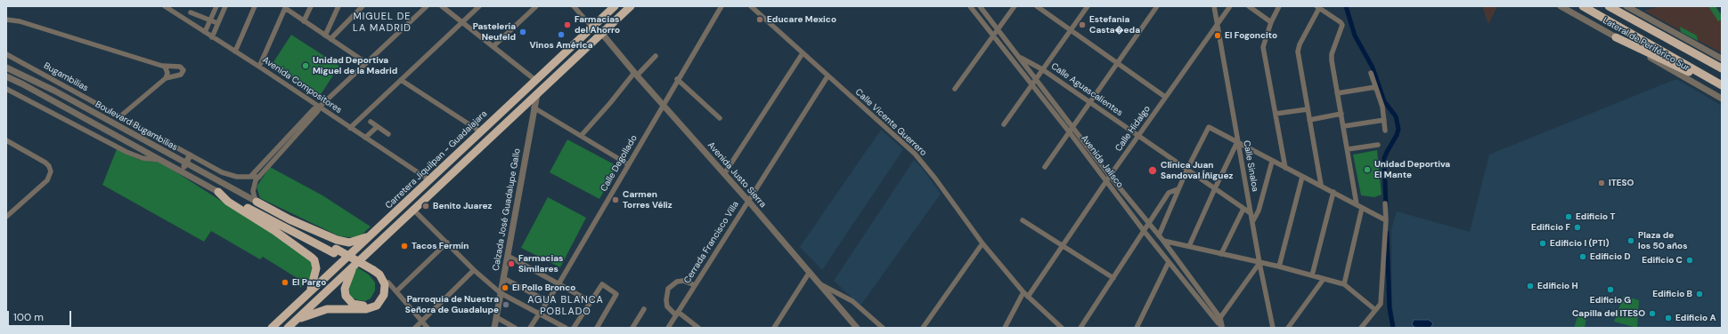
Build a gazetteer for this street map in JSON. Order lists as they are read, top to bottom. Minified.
{"streets":{"highway":["Carretera Jiquilpan - Guadalajara"],"street":["Lateral de Periférico Sur","Bugambilias","Avenida Compositores","Calle Aguascalientes","Calle Vicente Guerrero","Boulevard Bugambilias","Calle Hidalgo","Avenida Jalisco","Calle Degollado","Calle Sinaloa","Avenida Justo Sierra","Calzada José Guadalupe Gallo","Cerrada Francisco Villa"]},"crossings":[["Avenida Compositores","Carretera Jiquilpan - Guadalajara"],["Calle Aguascalientes","Calle Hidalgo"],["Calle Aguascalientes","Avenida Jalisco"],["Calle Aguascalientes","Calle Sinaloa"],["Calle Vicente Guerrero","Calle Hidalgo"],["Calle Vicente Guerrero","Cerrada Francisco Villa"],["Calle Hidalgo","Avenida Jalisco"],["Calle Hidalgo","Calle Sinaloa"],["Calle Degollado","Avenida Justo Sierra"],["Avenida Justo Sierra","Cerrada Francisco Villa"]],"districts":["MIGUEL DE LA MADRID","AGUA BLANCA POBLADO"],"places":["Educare Mexico","Farmacias del Ahorro","Estefania Casta�eda","Pastelería Neufeld","Vinos América","El Fogoncito","Unidad Deportiva Miguel de la Madrid","Unidad Deportiva El Mante","Clínica Juan Sandoval Íñiguez","ITESO","Carmen Torres Véliz","Benito Juarez","Edificio T","Edificio F","Plaza de los 50 años","Edificio I (PTI)","Tacos Fermín","Edificio D","Edificio C","Farmacias Similares","El Pargo","Edificio H","El Pollo Bronco","Edificio G","Edificio B","Parroquia de Nuestra Señora de Guadalupe","Capilla del ITESO","Edificio A"],"scale_bar":"100 m"}
